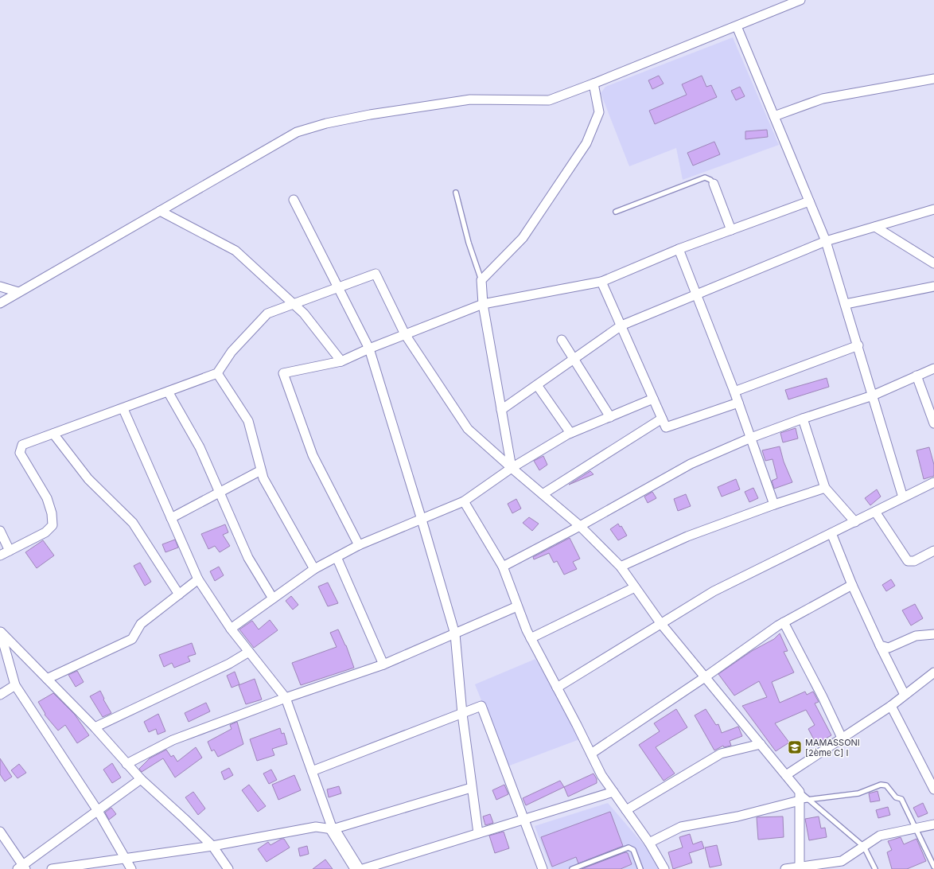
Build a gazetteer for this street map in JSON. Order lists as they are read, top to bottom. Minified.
{"places":{"school or university":["MAMASSONI [2ème C] I"]}}
